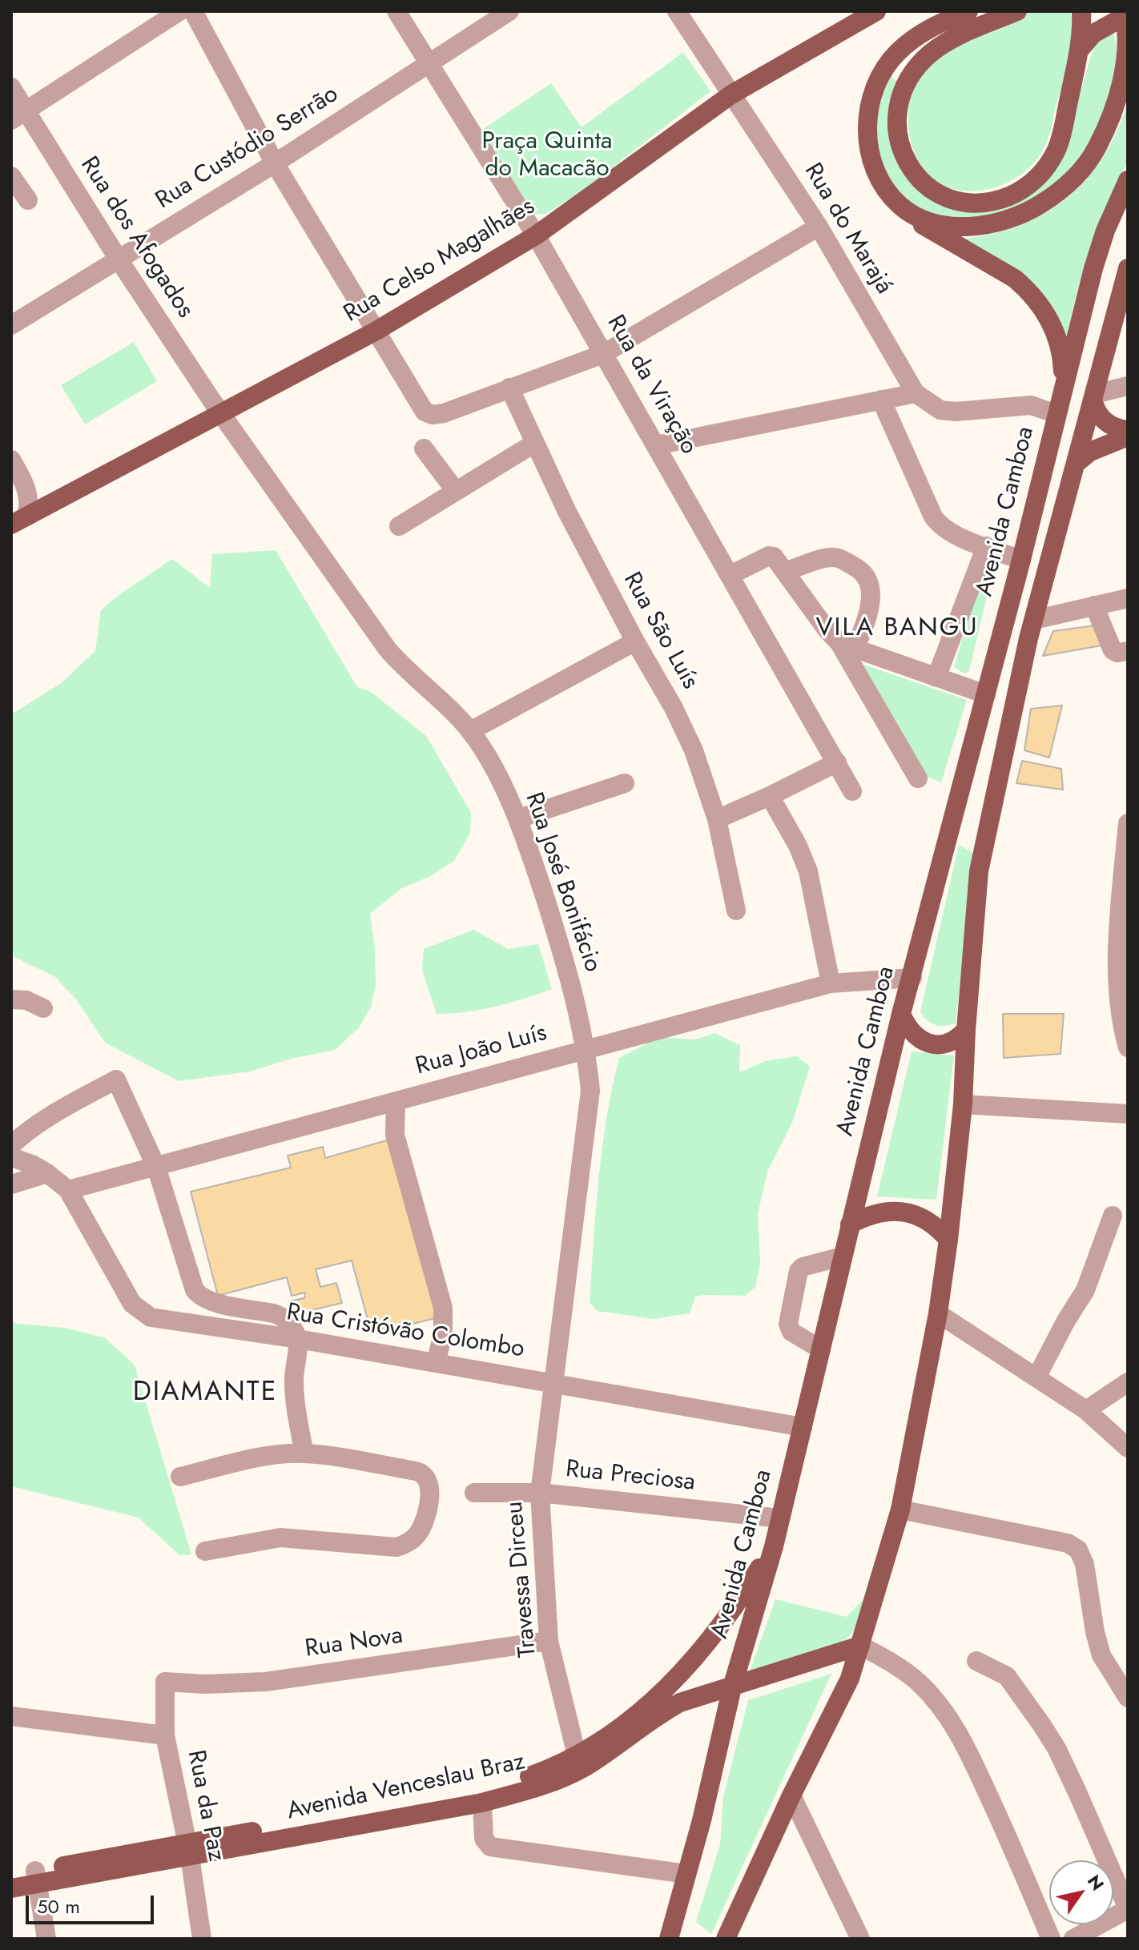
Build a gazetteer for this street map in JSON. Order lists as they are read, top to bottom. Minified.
{"streets":{"main road":["Rua Celso Magalhães","Avenida Camboa","Avenida Venceslau Braz"],"street":["Rua Custódio Serrão","Rua do Marajá","Rua dos Afogados","Rua da Viração","Rua São Luís","Rua José Bonifácio","Rua João Luís","Rua Cristóvão Colombo","Rua Preciosa","Travessa Dirceu","Rua Nova","Rua da Paz"]},"crossings":[["Rua Custódio Serrão","Rua dos Afogados"],["Rua Custódio Serrão","Rua da Viração"],["Rua do Marajá","Rua Celso Magalhães"],["Rua dos Afogados","Rua Celso Magalhães"],["Rua dos Afogados","Rua José Bonifácio"],["Rua Celso Magalhães","Rua da Viração"],["Rua Celso Magalhães","Rua José Bonifácio"],["Avenida Camboa","Rua João Luís"],["Avenida Camboa","Rua Cristóvão Colombo"],["Avenida Camboa","Rua Preciosa"],["Avenida Camboa","Avenida Venceslau Braz"],["Rua José Bonifácio","Rua João Luís"],["Rua José Bonifácio","Rua Cristóvão Colombo"],["Rua José Bonifácio","Travessa Dirceu"],["Rua João Luís","Rua Cristóvão Colombo"],["Rua Cristóvão Colombo","Travessa Dirceu"],["Rua Preciosa","Travessa Dirceu"],["Travessa Dirceu","Rua Nova"],["Travessa Dirceu","Avenida Venceslau Braz"],["Rua Nova","Rua da Paz"],["Avenida Venceslau Braz","Rua da Paz"]],"districts":["VILA BANGU","DIAMANTE"],"parks":["Praça Quinta do Macacão"],"scale_bar":"50 m","north":"top right"}
